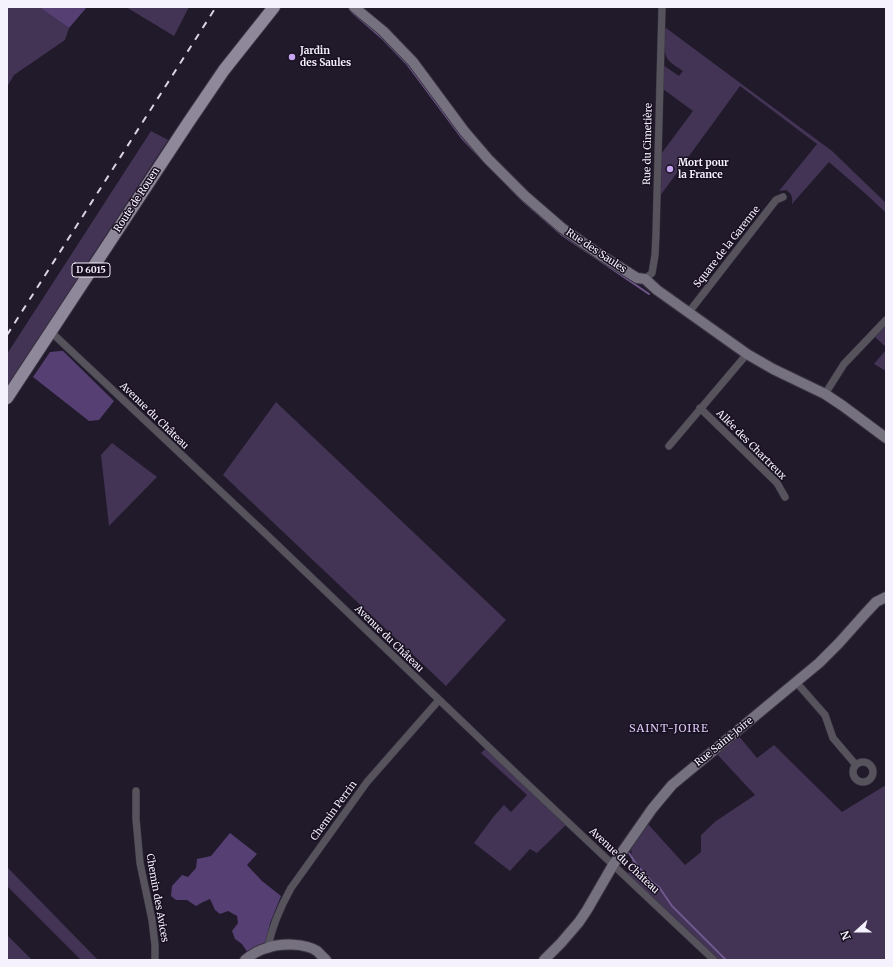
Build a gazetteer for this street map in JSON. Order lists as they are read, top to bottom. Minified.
{"streets":{"main road":["Route de Rouen","D 6015"],"street":["Rue du Cimetière","Square de la Garenne","Rue des Saules","Avenue du Château","Allée des Chartreux","Rue Saint-Joire","Chemin Perrin","Chemin des Avices"]},"crossings":[["Rue du Cimetière","Rue des Saules"],["Route de Rouen","Avenue du Château"],["Square de la Garenne","Rue des Saules"],["Avenue du Château","Rue Saint-Joire"],["Avenue du Château","Chemin Perrin"]],"districts":["SAINT-JOIRE"],"places":["Jardin des Saules","Mort pour la France"],"north":"left"}
